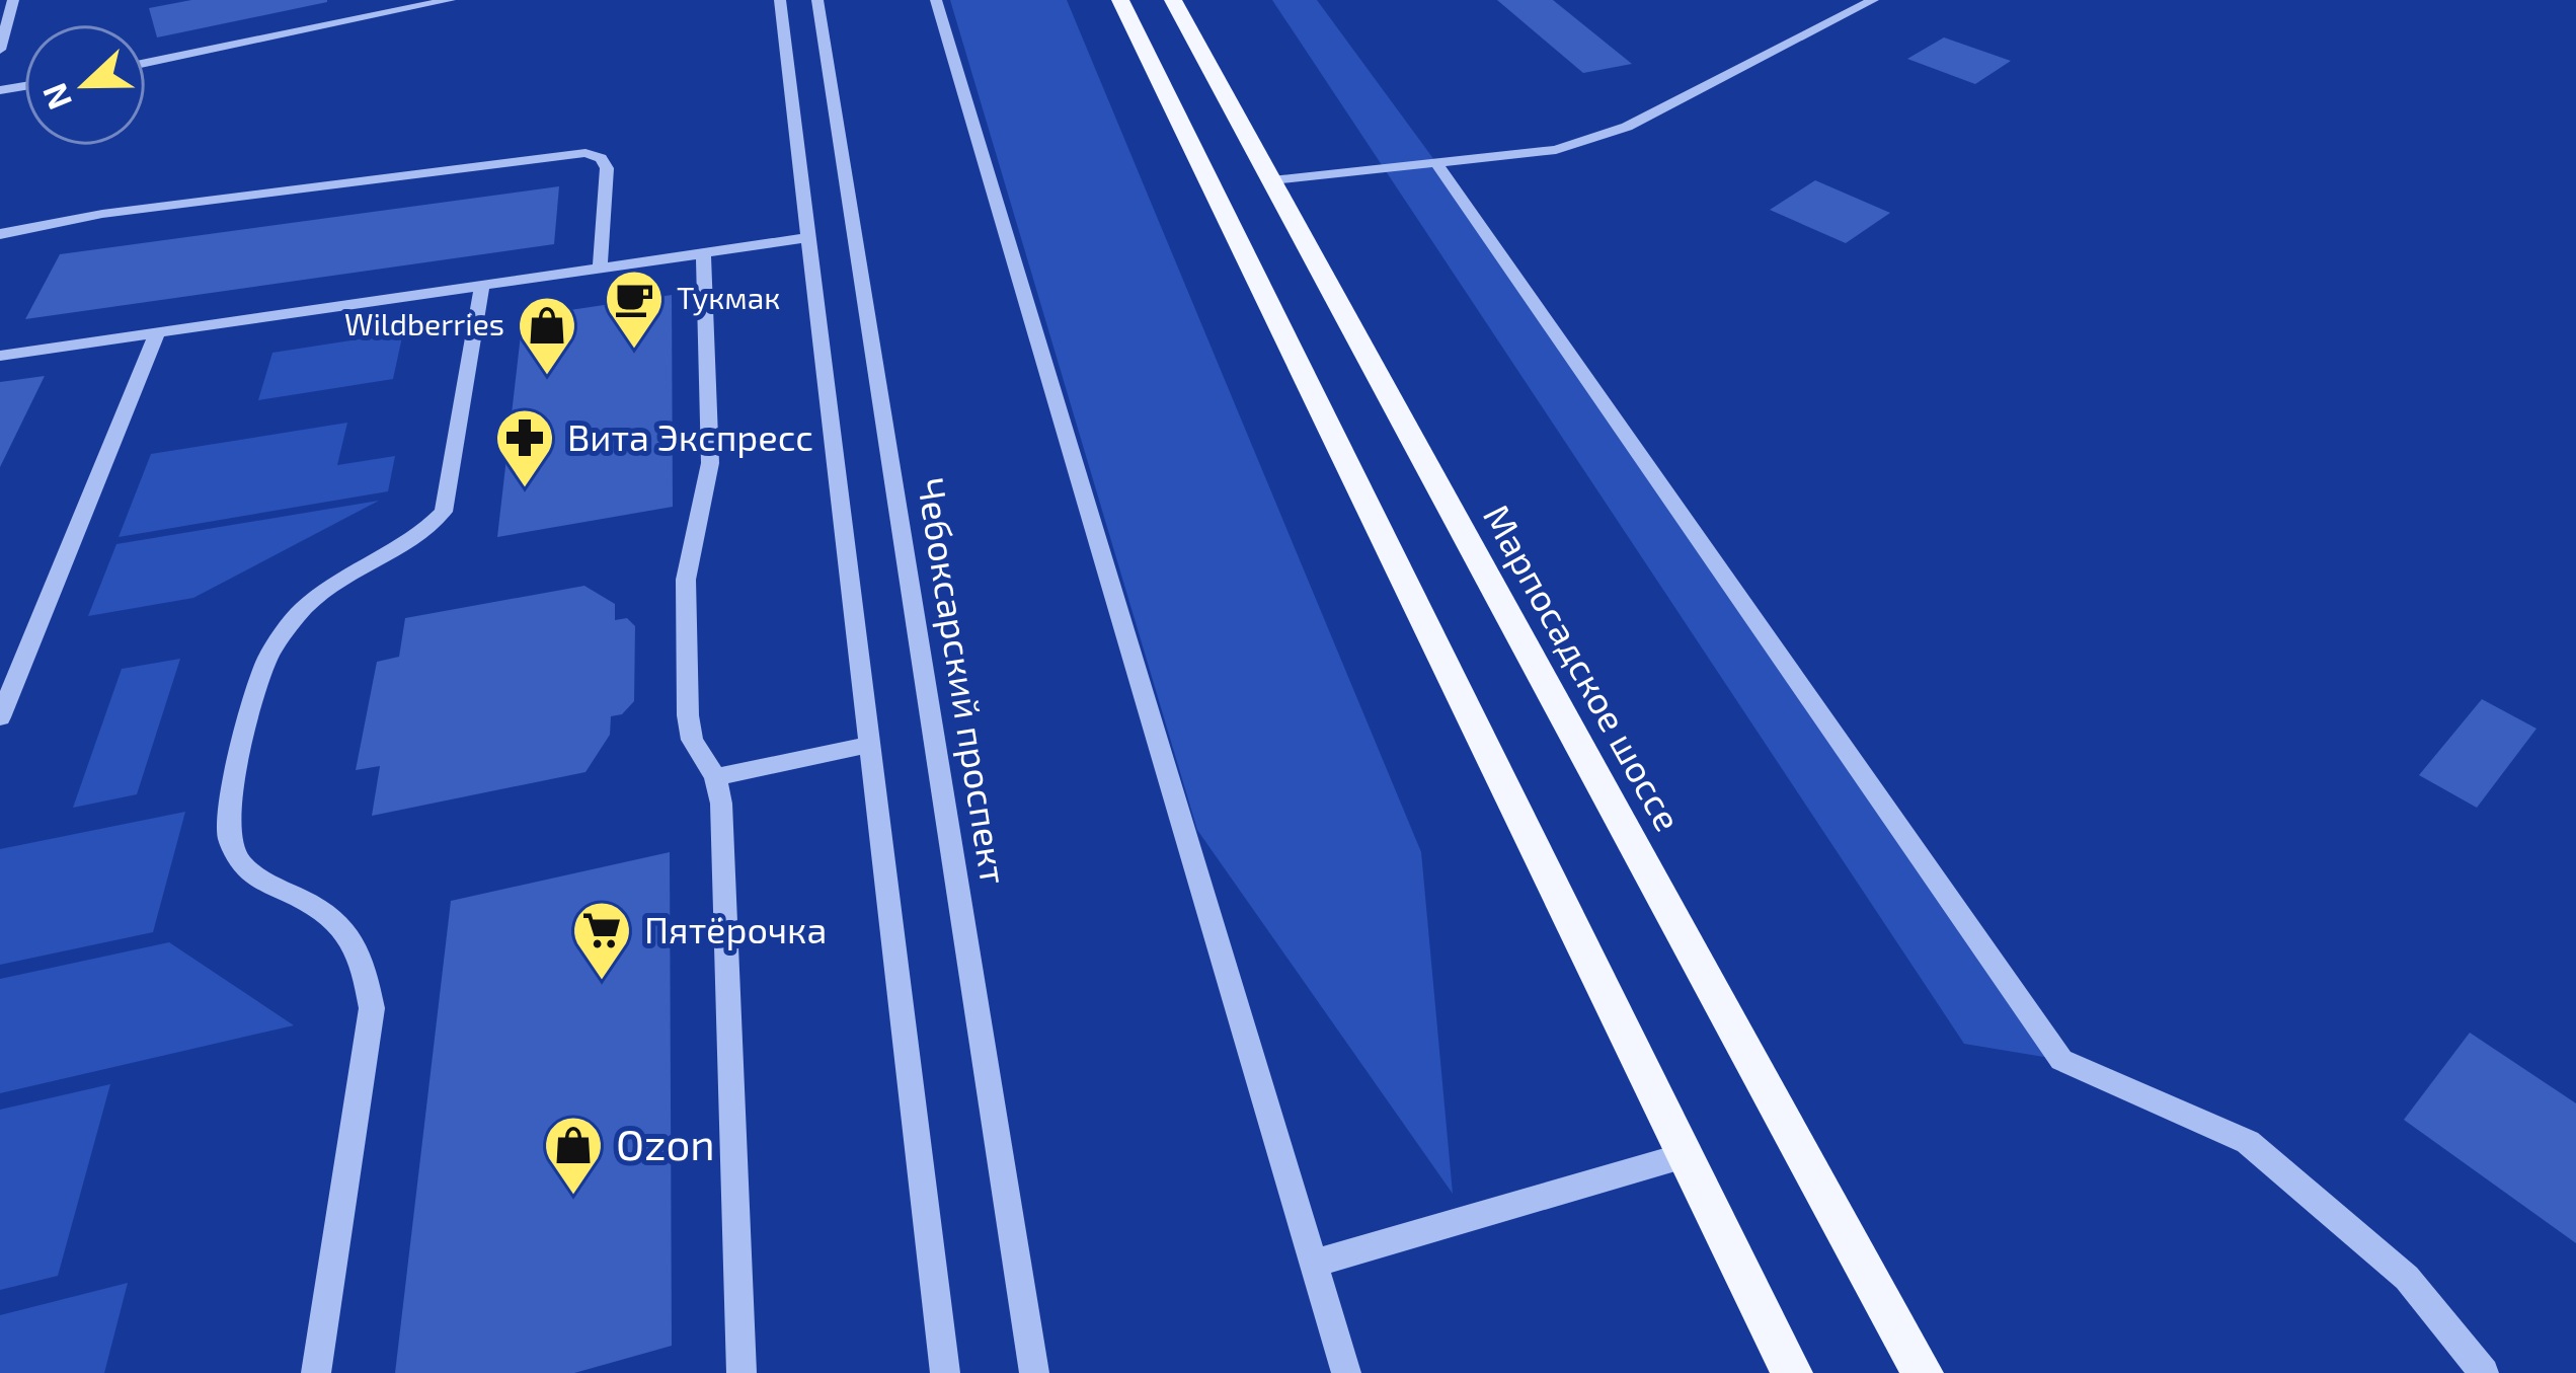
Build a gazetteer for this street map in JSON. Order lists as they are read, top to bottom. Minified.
{"streets":{"main road":["Марпосадское шоссе"],"street":["Чебоксарский проспект"]},"places":{"cafe":["Тукмак"],"shop":["Wildberries","Ozon"],"pharmacy":["Вита Экспресс"],"supermarket":["Пятёрочка"]},"north":"left"}
